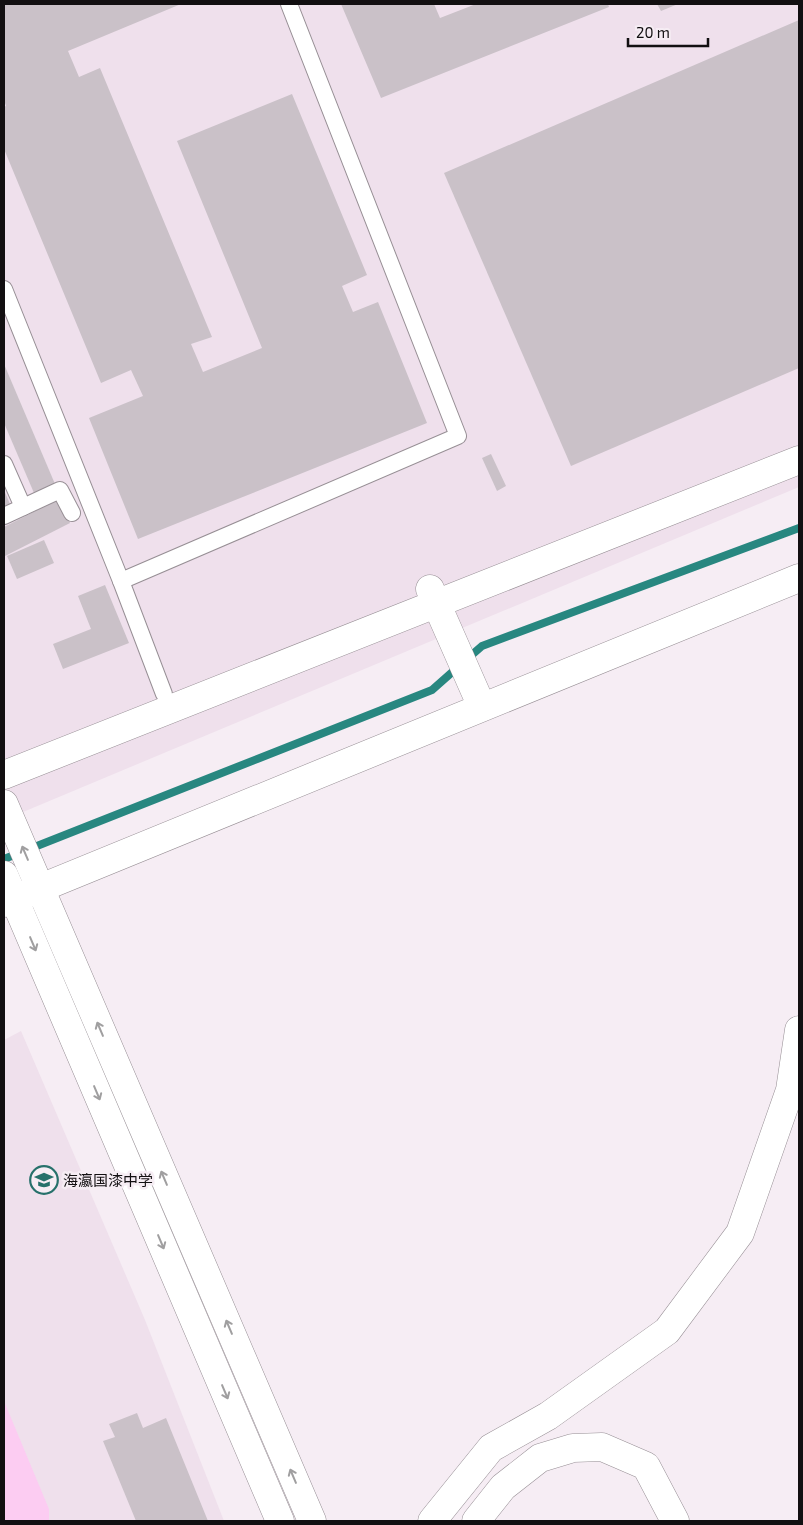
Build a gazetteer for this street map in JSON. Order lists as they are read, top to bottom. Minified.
{"places":{"school or university":["海瀛国漆中学"]},"scale_bar":"20 m"}
